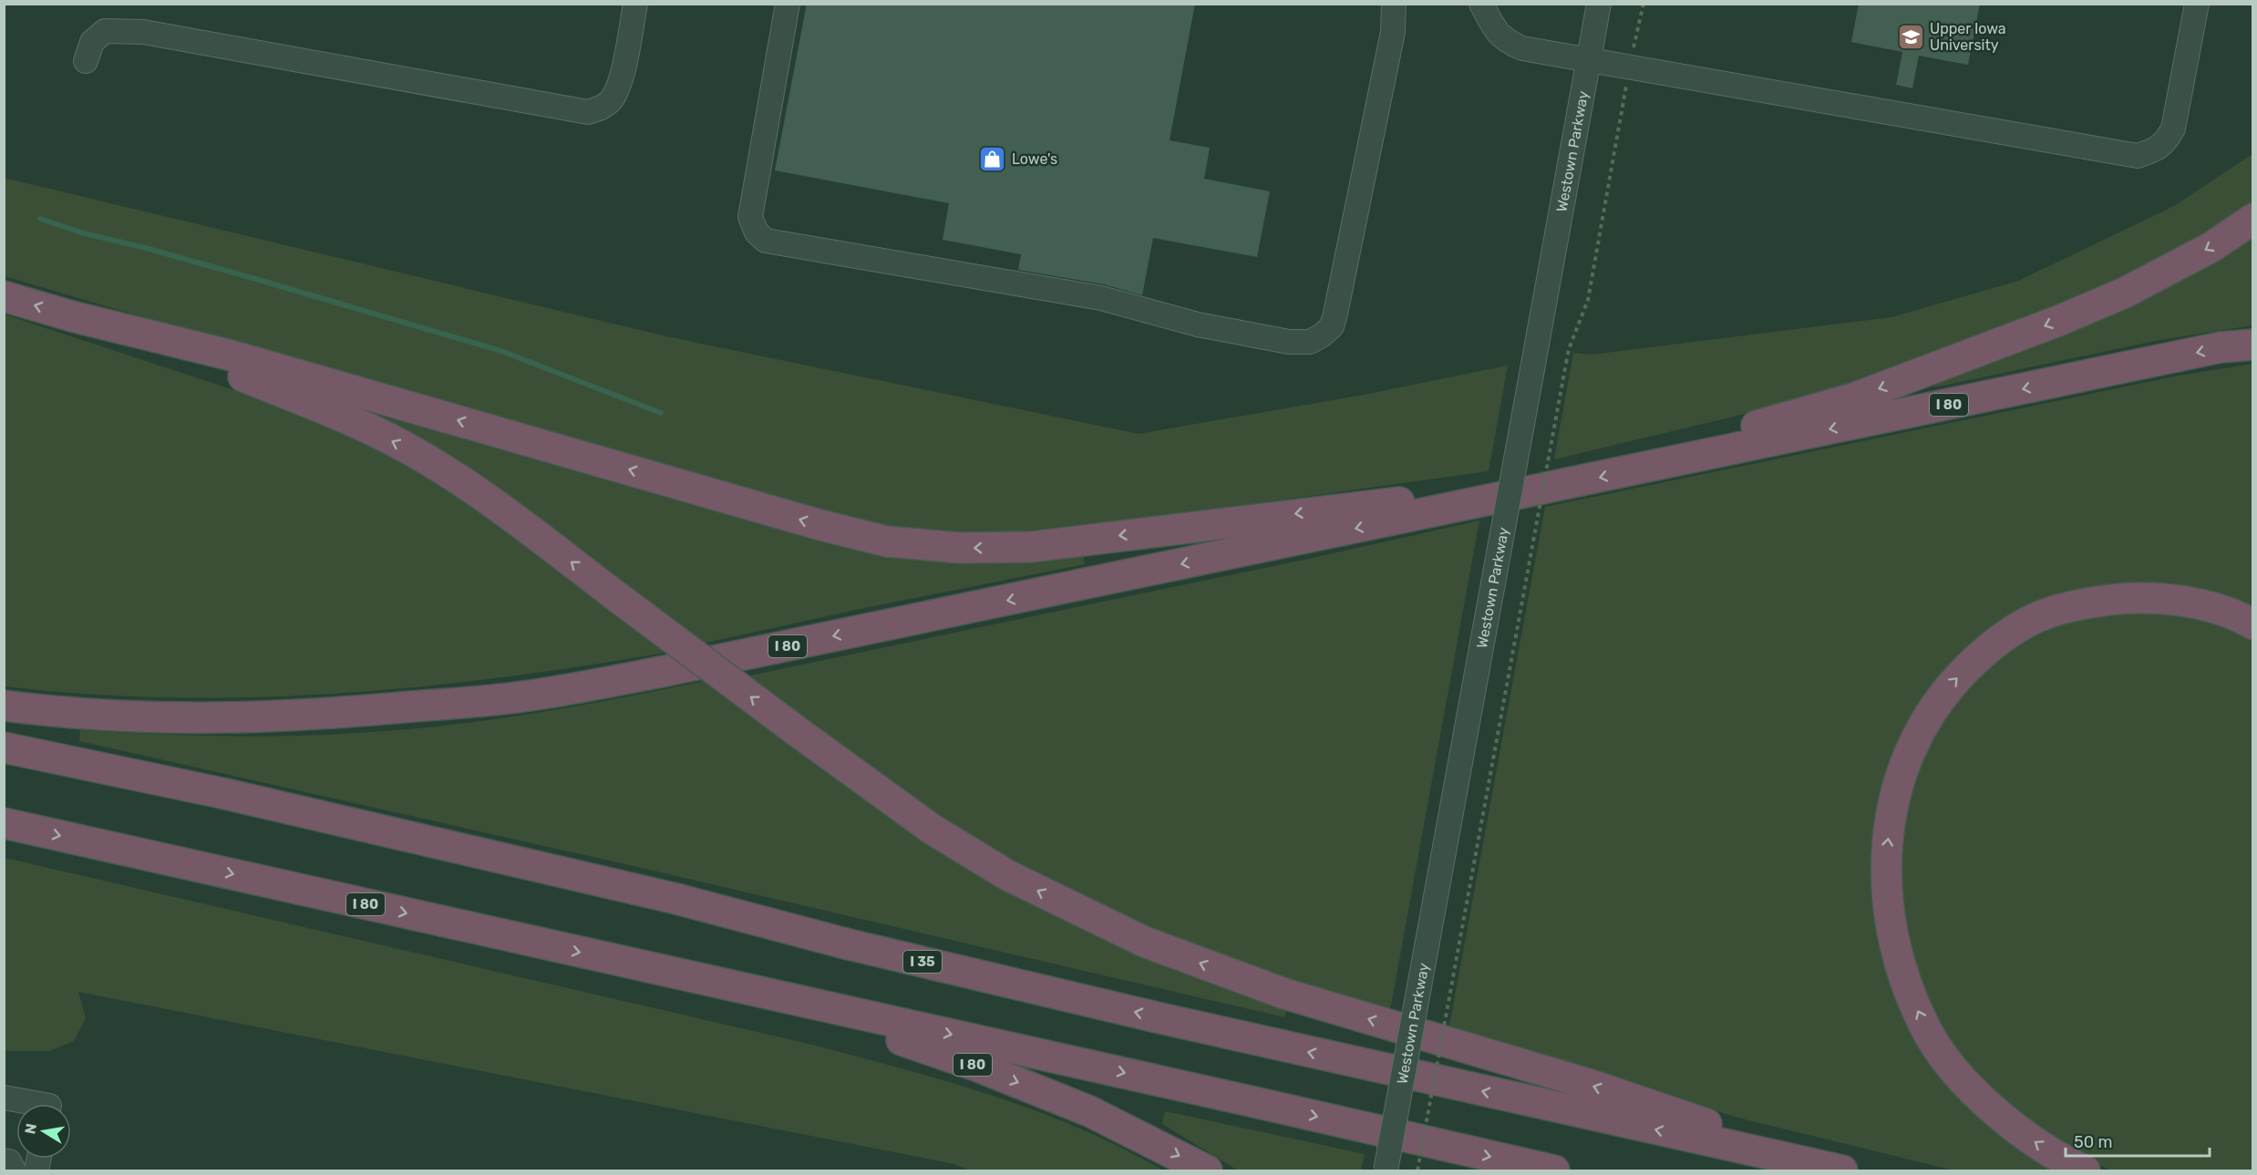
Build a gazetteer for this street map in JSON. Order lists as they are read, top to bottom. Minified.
{"streets":{"highway":["I 80","I 35"],"street":["Westown Parkway"]},"places":{"school or university":["Upper Iowa University"],"shop":["Lowe's"]},"scale_bar":"50 m","north":"left"}
